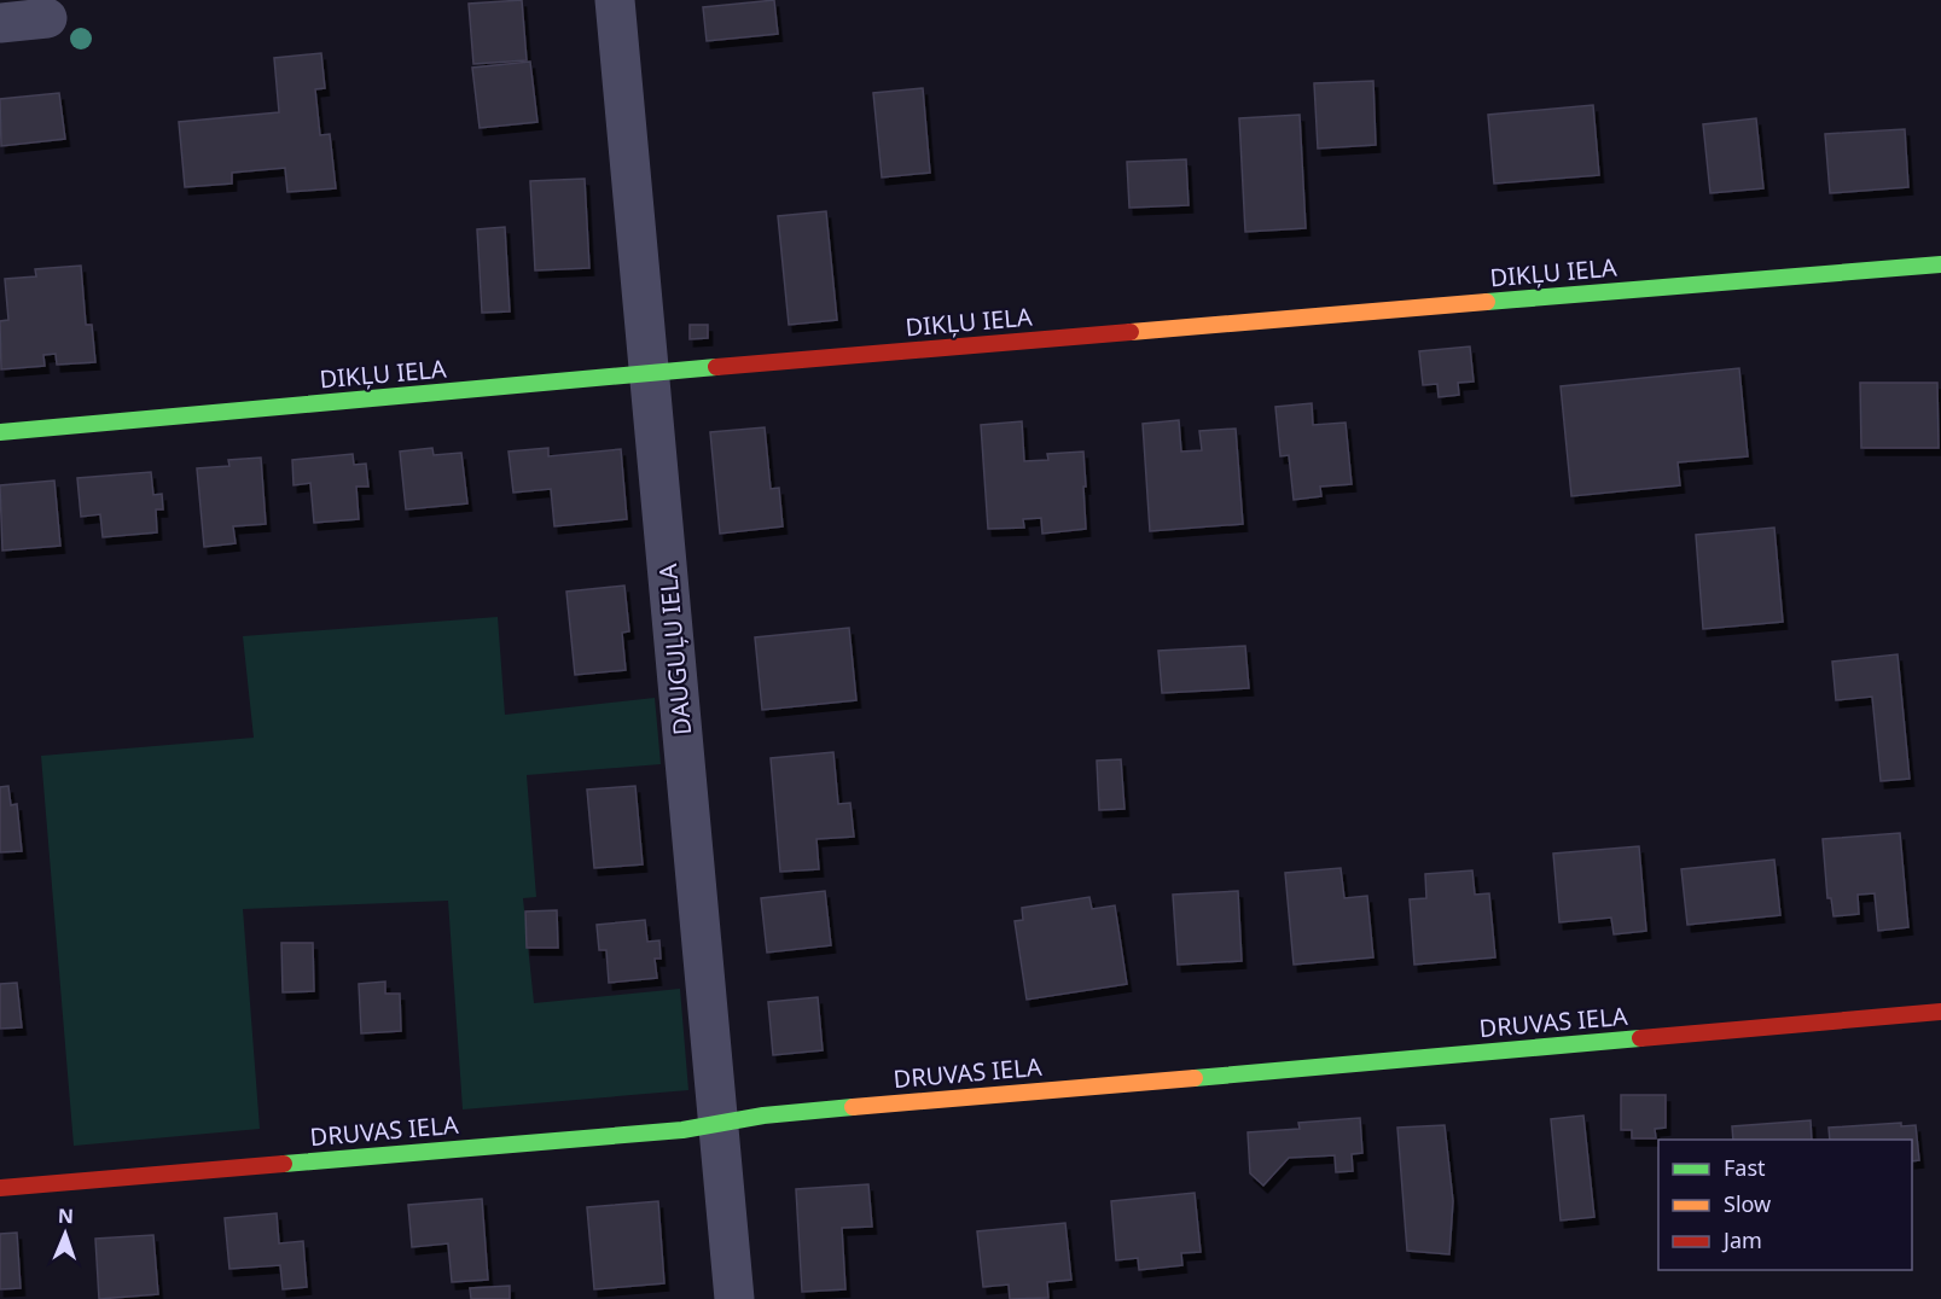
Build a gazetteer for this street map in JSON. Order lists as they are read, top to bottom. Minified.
{"streets":{"street":["DIKĻU IELA","DAUGUĻU IELA","DRUVAS IELA"]},"crossings":[["DIKĻU IELA","DAUGUĻU IELA"],["DAUGUĻU IELA","DRUVAS IELA"]],"legend":["Fast","Slow","Jam"],"north":"top"}
